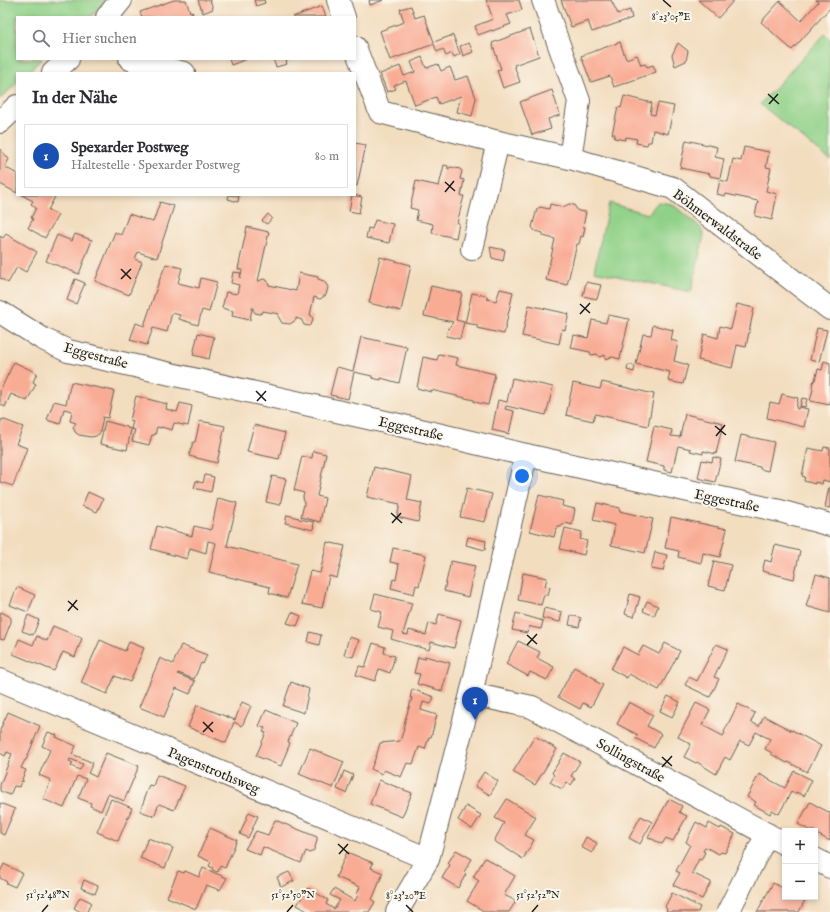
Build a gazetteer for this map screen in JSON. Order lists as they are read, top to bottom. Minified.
{"streets":{"street":["Böhmerwaldstraße","Eggestraße","Sollingstraße","Pagenstrothsweg"]},"page":{"search":"Hier suchen","heading":"In der Nähe","list":[{"mark":"1","name":"Spexarder Postweg","note":"Haltestelle · Spexarder Postweg","value":"80 m"}],"pins":"1","map_buttons":["+","−"]},"coordinates":["8°23'05\"E","51°52'48\"N","51°52'50\"N","51°52'52\"N","8°23'20\"E"]}
